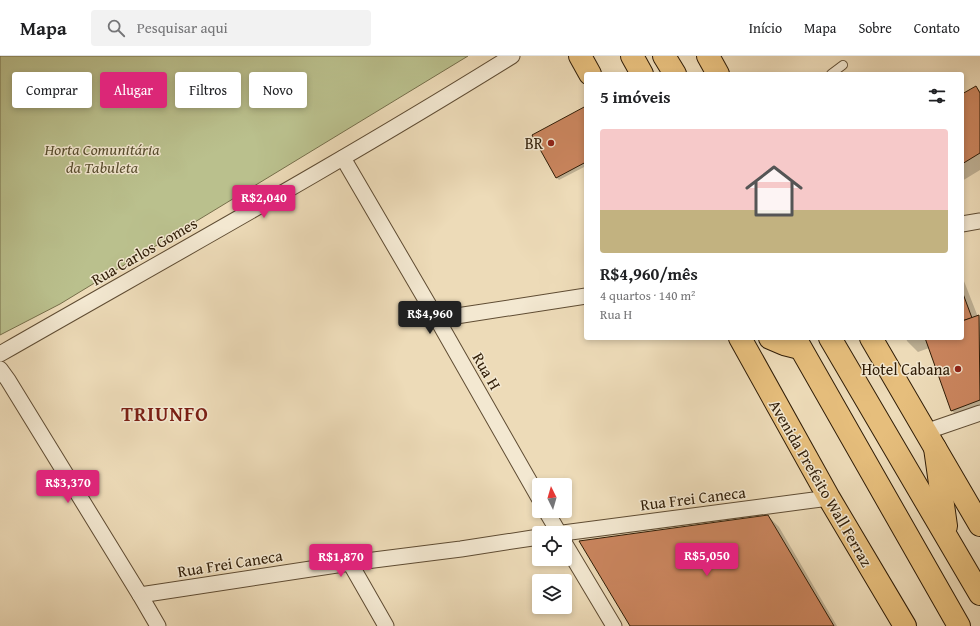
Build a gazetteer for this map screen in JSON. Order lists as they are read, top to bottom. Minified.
{"streets":{"main road":["Avenida Prefeito Wall Ferraz"],"street":["Rua Carlos Gomes","Rua H","Rua Frei Caneca"]},"crossings":[["Rua Carlos Gomes","Rua H"],["Avenida Prefeito Wall Ferraz","Rua Frei Caneca"]],"districts":["TRIUNFO"],"parks":["Horta Comunitária da Tabuleta"],"places":["BR","Hotel Cabana"],"north":"top","page":{"header":"Mapa","search":"Pesquisar aqui","nav":["Início","Mapa","Sobre","Contato"],"chip":["Comprar","Alugar","Filtros","Novo"],"heading":"5 imóveis","list":[{"name":"R$4,960/mês","note":"4 quartos · 140 m² · Rua H"}],"price":["R$2,040","R$4,960","R$3,370","R$5,050","R$1,870"]}}
